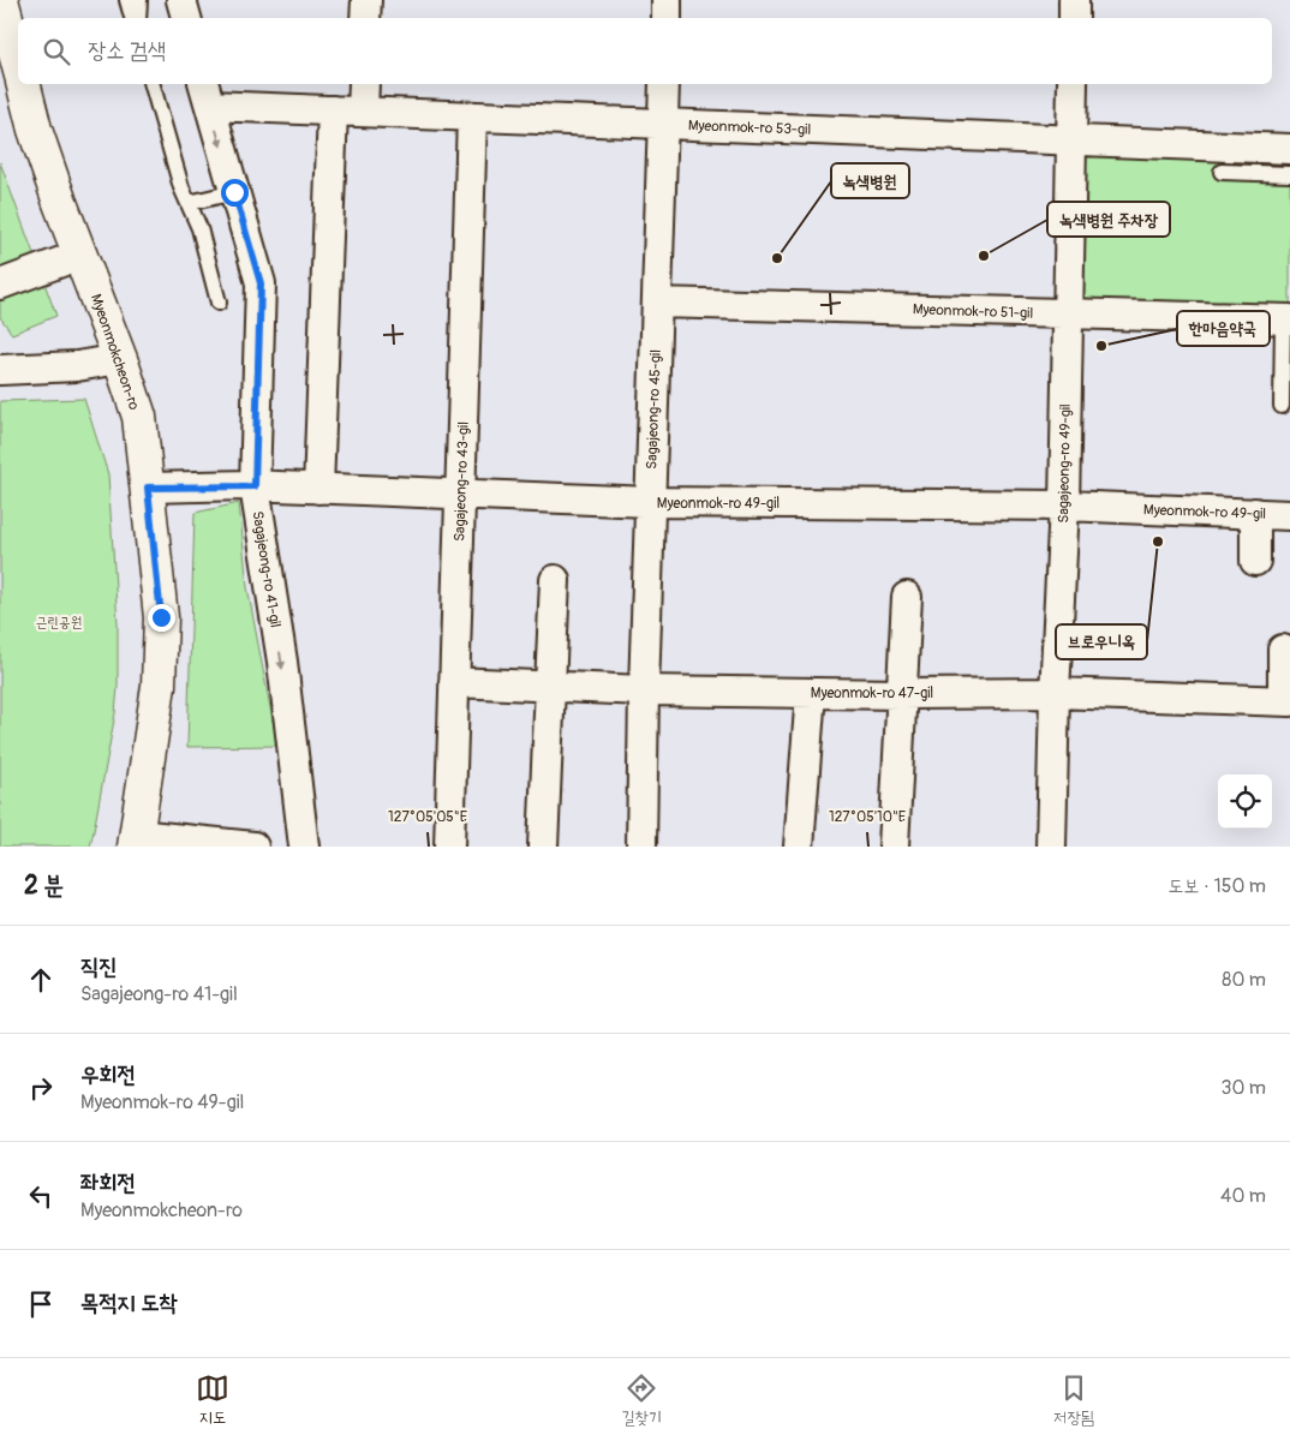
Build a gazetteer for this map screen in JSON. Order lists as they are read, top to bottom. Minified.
{"streets":{"main road":["Myeonmokcheon-ro"],"street":["Myeonmok-ro 53-gil","Myeonmok-ro 51-gil","Sagajeong-ro 45-gil","Sagajeong-ro 49-gil","Sagajeong-ro 43-gil","Myeonmok-ro 49-gil","Sagajeong-ro 41-gil","Myeonmok-ro 47-gil"]},"crossings":[["Myeonmok-ro 53-gil","Sagajeong-ro 45-gil"],["Myeonmok-ro 53-gil","Sagajeong-ro 49-gil"],["Myeonmok-ro 53-gil","Sagajeong-ro 43-gil"],["Myeonmok-ro 53-gil","Sagajeong-ro 41-gil"],["Myeonmok-ro 51-gil","Sagajeong-ro 45-gil"],["Myeonmok-ro 51-gil","Sagajeong-ro 49-gil"],["Myeonmokcheon-ro","Myeonmok-ro 49-gil"],["Sagajeong-ro 45-gil","Myeonmok-ro 49-gil"],["Sagajeong-ro 45-gil","Myeonmok-ro 47-gil"],["Sagajeong-ro 49-gil","Myeonmok-ro 49-gil"],["Sagajeong-ro 49-gil","Myeonmok-ro 47-gil"],["Sagajeong-ro 43-gil","Myeonmok-ro 49-gil"],["Sagajeong-ro 43-gil","Myeonmok-ro 47-gil"],["Myeonmok-ro 49-gil","Sagajeong-ro 41-gil"]],"parks":["근린공원"],"places":["녹색병원 주차장","녹색병원","한마음약국","브로우니옥"],"page":{"search":"장소 검색","heading":["2 분","도보 · 150 m"],"list":[["직진","Sagajeong-ro 41-gil","80 m"],["우회전","Myeonmok-ro 49-gil","30 m"],["좌회전","Myeonmokcheon-ro","40 m"],"목적지 도착"],"nav":["지도","길찾기","저장됨"]},"coordinates":["127°05'05\"E","127°05'10\"E"]}
